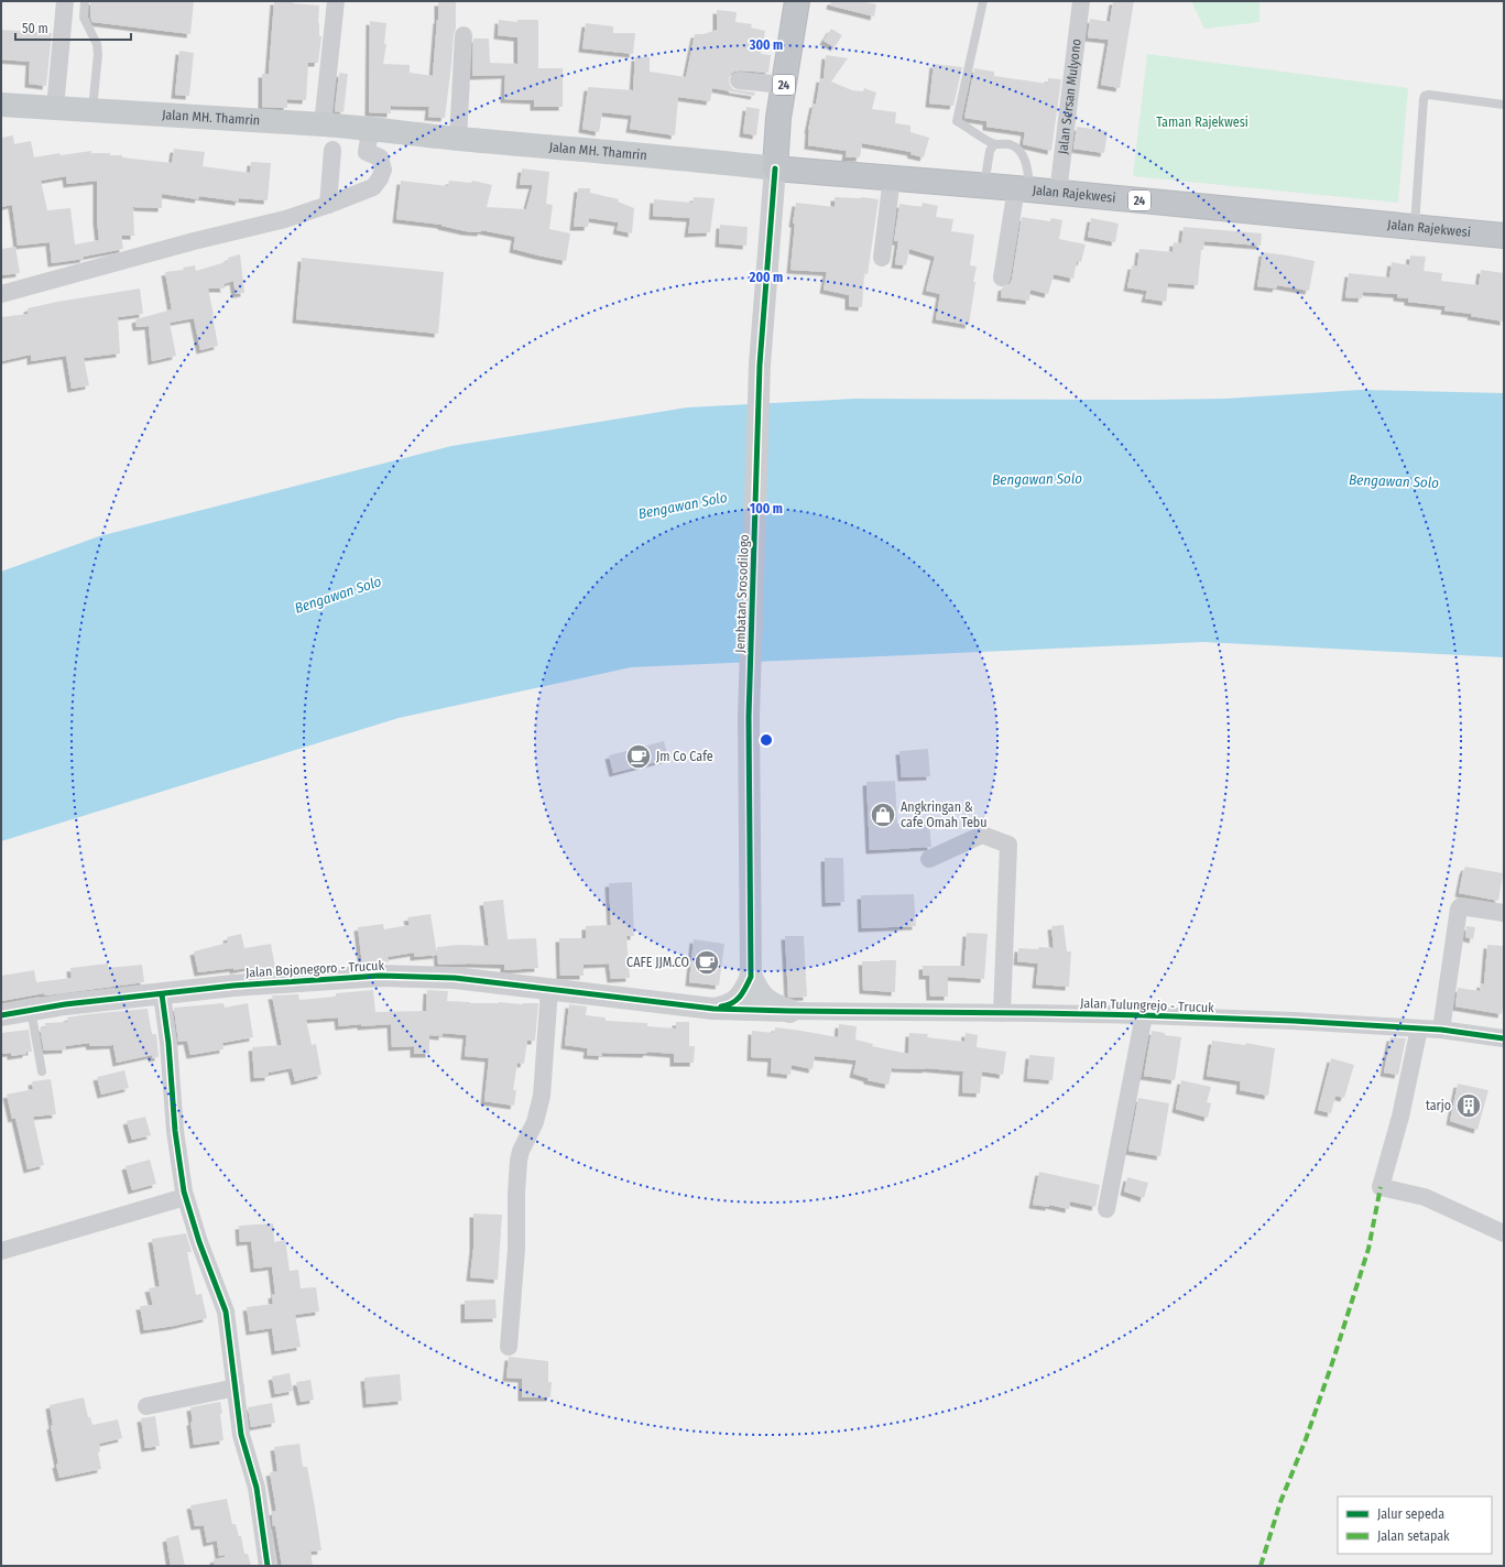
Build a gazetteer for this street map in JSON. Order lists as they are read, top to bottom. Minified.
{"streets":{"highway":["24","Jalan Rajekwesi"],"main road":["Jalan MH. Thamrin"],"street":["Jalan Sersan Mulyono","Jembatan Srosodilogo","Jalan Bojonegoro - Trucuk","Jalan Tulungrejo - Trucuk"]},"crossings":[["24","Jalan MH. Thamrin"],["24","Jalan Rajekwesi"],["24","Jembatan Srosodilogo"],["Jalan Sersan Mulyono","Jalan Rajekwesi"],["Jalan MH. Thamrin","Jalan Rajekwesi"],["Jalan MH. Thamrin","Jembatan Srosodilogo"],["Jalan Rajekwesi","Jembatan Srosodilogo"],["Jalan Bojonegoro - Trucuk","Jalan Tulungrejo - Trucuk"]],"water":["Bengawan Solo"],"parks":["Taman Rajekwesi"],"places":{"cafe":["Jm Co Cafe","CAFE JJM.CO"],"shop":["Angkringan & cafe Omah Tebu"],"building":["tarjo"]},"legend":["Jalur sepeda","Jalan setapak"],"scale_bar":"50 m","rings":["300 m","200 m","100 m"]}
